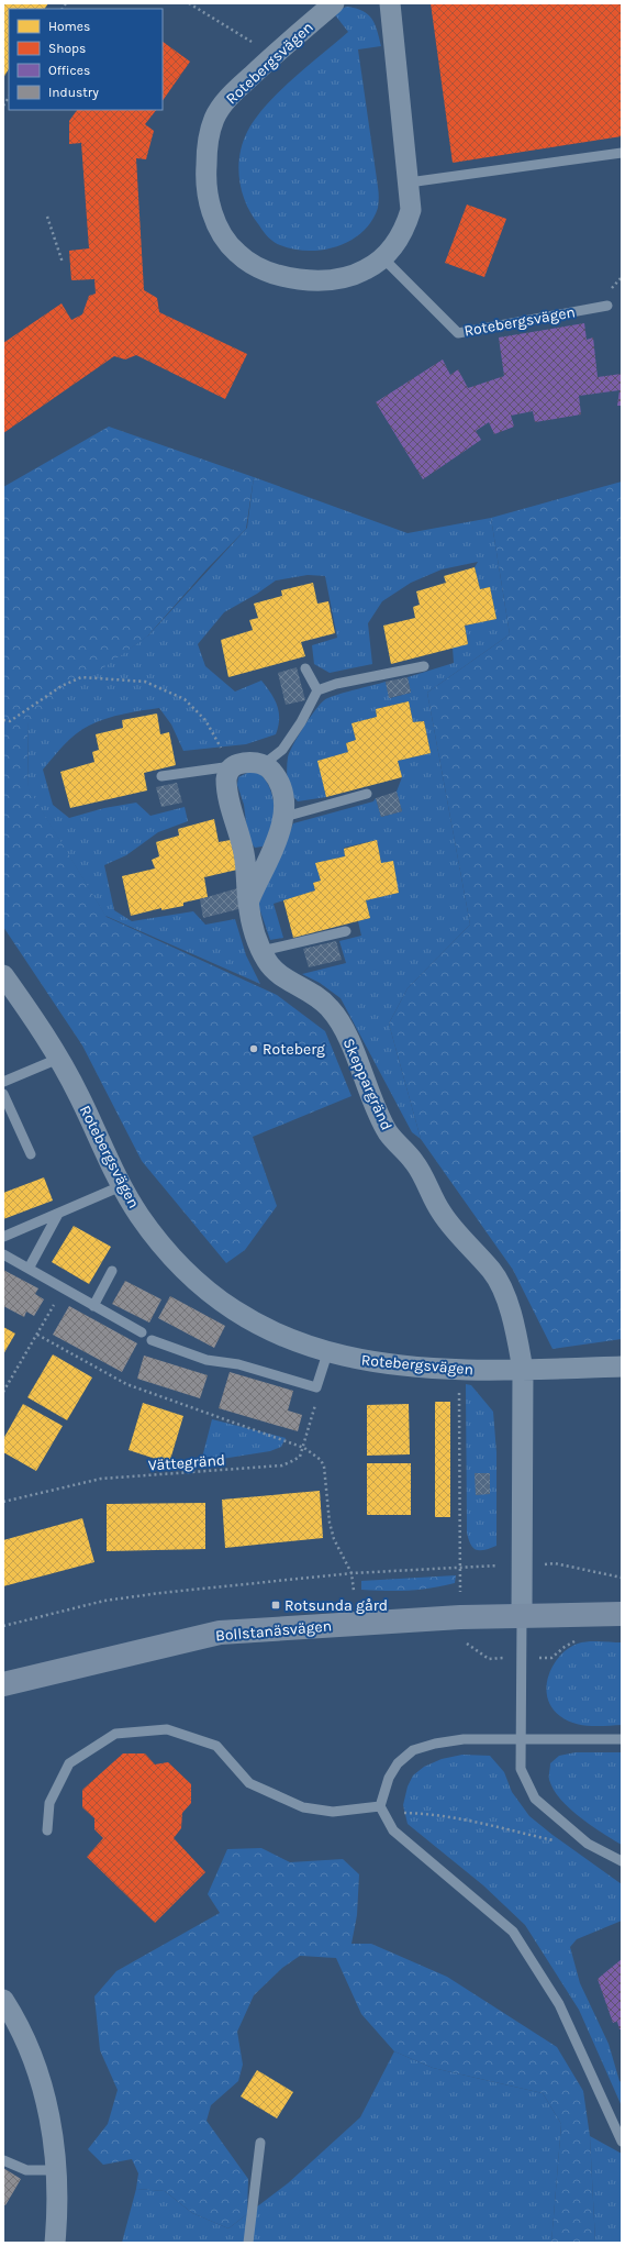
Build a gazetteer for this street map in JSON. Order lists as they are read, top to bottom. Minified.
{"streets":{"street":["Rotebergsvägen","Skeppargränd","Bollstanäsvägen"],"path":["Vättegränd"]},"crossings":[["Rotebergsvägen","Skeppargränd"]],"places":{"other":["Roteberg"],"transit":["Rotsunda gård"]},"legend":["Homes","Shops","Offices","Industry"]}
